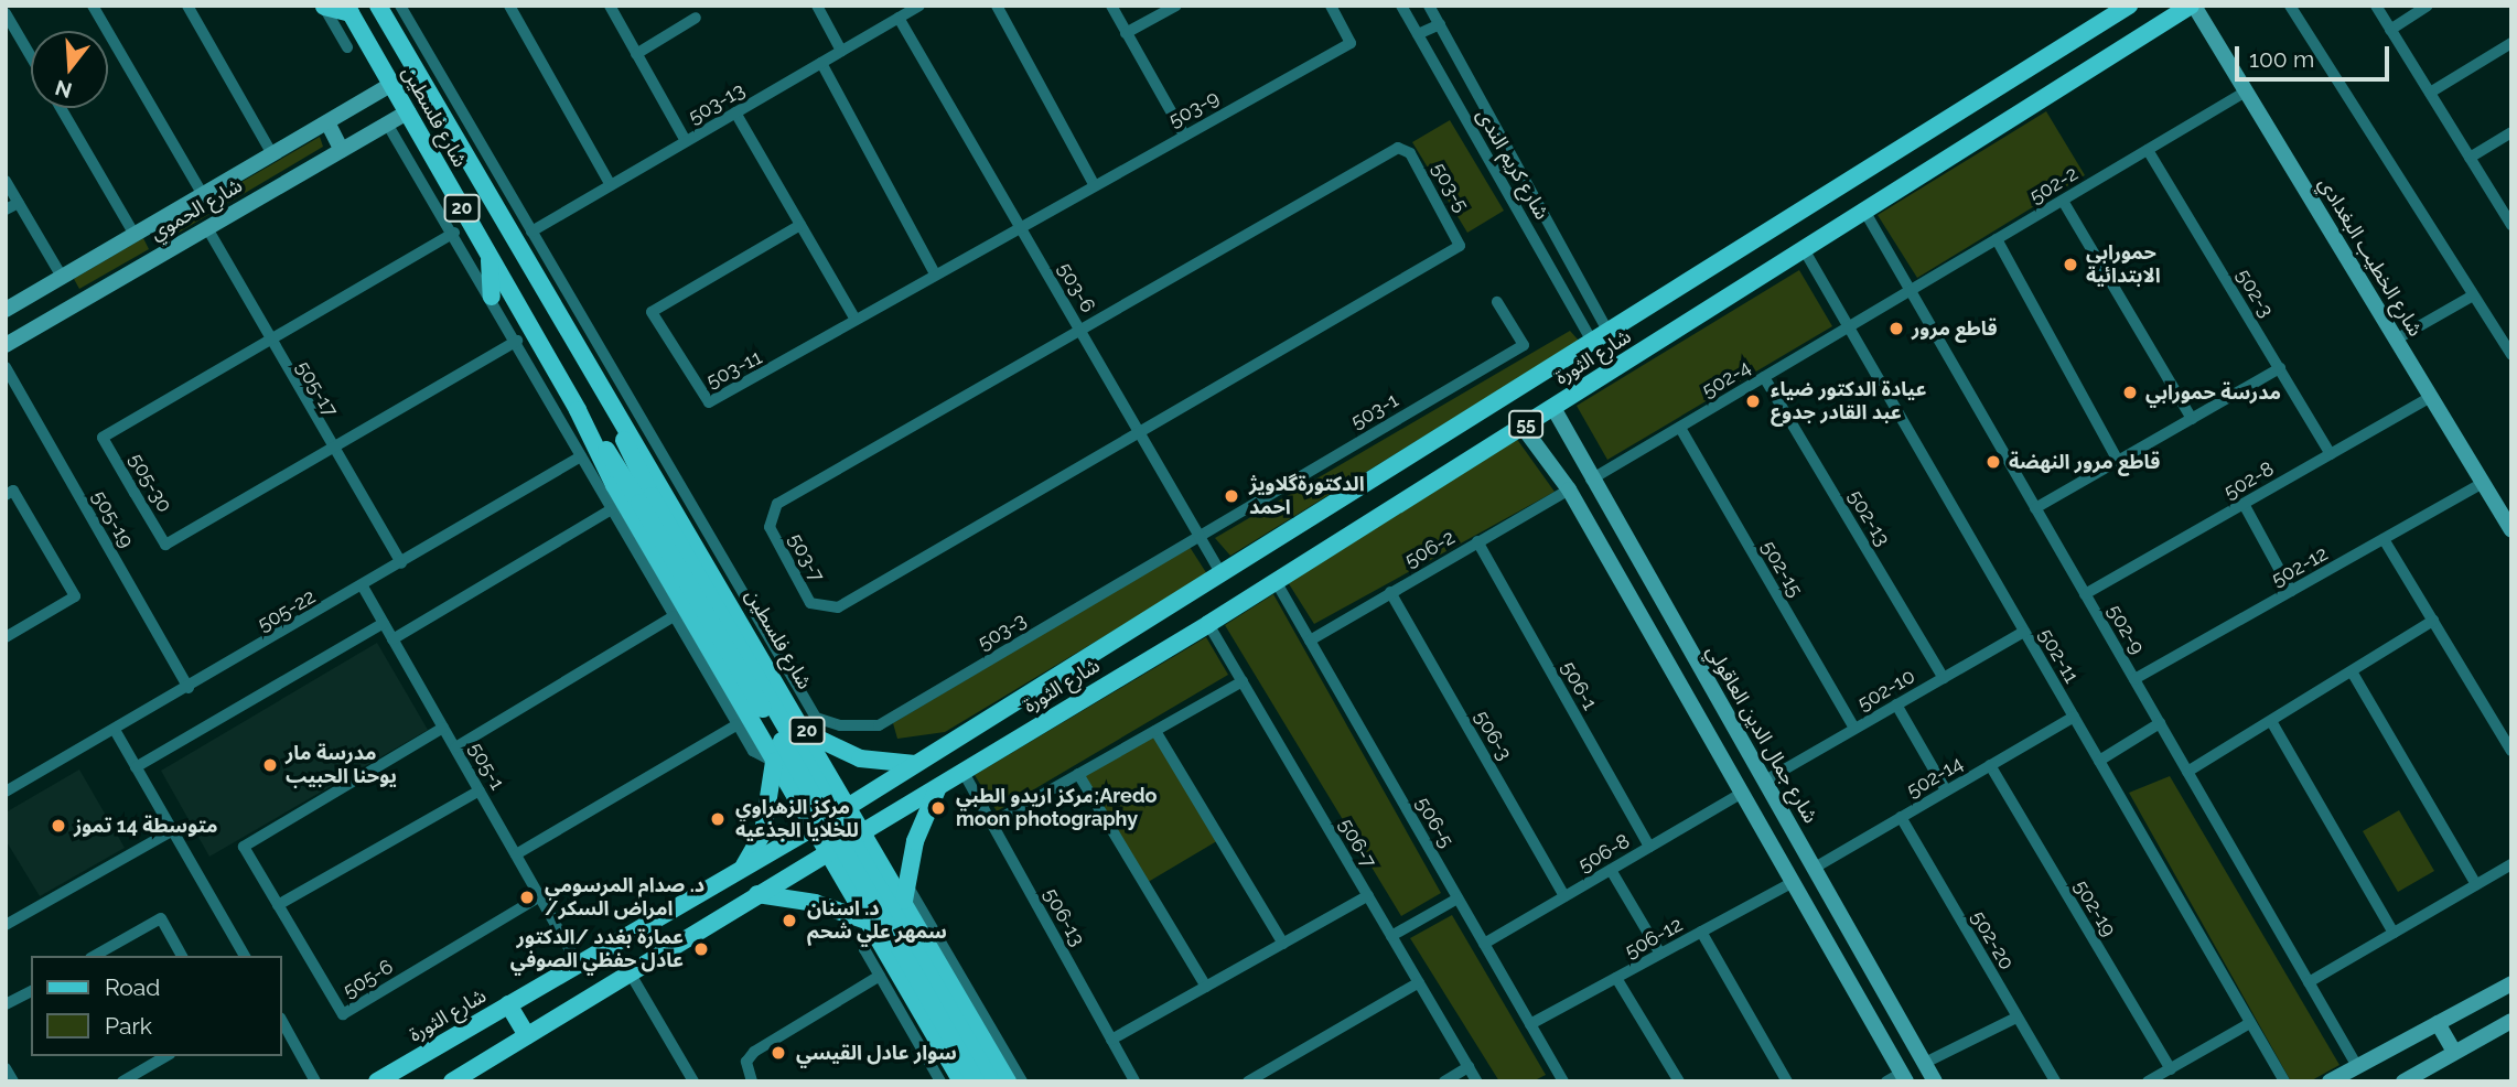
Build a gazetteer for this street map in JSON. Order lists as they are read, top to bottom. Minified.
{"streets":{"main road":["شارع فلسطين","20","شارع الثورة","55"],"street":["503-13","503-9","شارع كريم الندى","502-2","503-5","شارع الحموي","شارع الخطيب البغدادي","503-6","502-3","503-11","502-4","505-17","503-1","502-8","505-30","502-13","505-19","506-2","503-7","502-12","502-15","505-22","502-9","503-3","502-11","506-1","502-10","شارع جمال الدين العاقولي","506-3","505-1","502-14","506-5","506-7","506-8","502-19","506-13","506-12","502-20","505-6"]},"crossings":[["503-13","503-6"],["503-9","503-6"],["503-9","503-11"],["شارع فلسطين","شارع الحموي"],["شارع فلسطين","شارع الثورة"],["شارع فلسطين","503-3"],["شارع كريم الندى","شارع الثورة"],["502-2","شارع الخطيب البغدادي"],["502-2","502-3"],["502-2","502-4"],["502-2","502-9"],["503-5","503-6"],["503-5","503-7"],["شارع الحموي","505-17"],["شارع الخطيب البغدادي","شارع الثورة"],["شارع الخطيب البغدادي","502-8"],["شارع الخطيب البغدادي","502-12"],["503-6","شارع الثورة"],["503-6","503-11"],["503-6","503-1"],["503-6","503-7"],["503-6","503-3"],["502-3","502-8"],["شارع الثورة","502-9"],["شارع الثورة","502-11"],["شارع الثورة","شارع جمال الدين العاقولي"],["شارع الثورة","505-1"],["شارع الثورة","506-5"],["شارع الثورة","506-7"],["شارع الثورة","506-13"],["502-4","502-13"],["502-4","502-15"],["502-4","502-11"],["502-4","شارع جمال الدين العاقولي"],["505-17","505-30"],["505-17","505-22"],["503-1","503-3"],["502-8","502-9"],["502-13","502-10"],["505-19","505-22"],["506-2","506-1"],["506-2","506-3"],["506-2","506-5"],["502-12","502-9"],["502-15","502-10"],["505-22","505-1"],["502-11","502-10"],["502-11","502-14"],["506-1","506-8"],["502-10","شارع جمال الدين العاقولي"],["شارع جمال الدين العاقولي","502-14"],["506-3","506-8"],["505-1","505-6"],["502-14","502-19"],["502-14","502-20"],["506-5","506-8"],["506-5","506-12"]],"places":["حمورابي الابتدائية","قاطع مرور","مدرسة حمورابي","عيادة الدكتور ضياء عبد القادر جدوع","قاطع مرور النهضة","الدكتورةگلاويژ احمد","مدرسة مار يوحنا الحبيب","مركز اريدو الطبي;Aredo moon photography","مركز الزهراوي للخلايا الجذعيه","متوسطة 14 تموز","د. صدام المرسومي /امراض السكر","د. اسنان سمهر علي شحم","عمارة بغدد /الدكتور عادل حفظي الصوفي","سوار عادل القيسي"],"legend":["Road","Park"],"scale_bar":"100 m","north":"bottom"}
